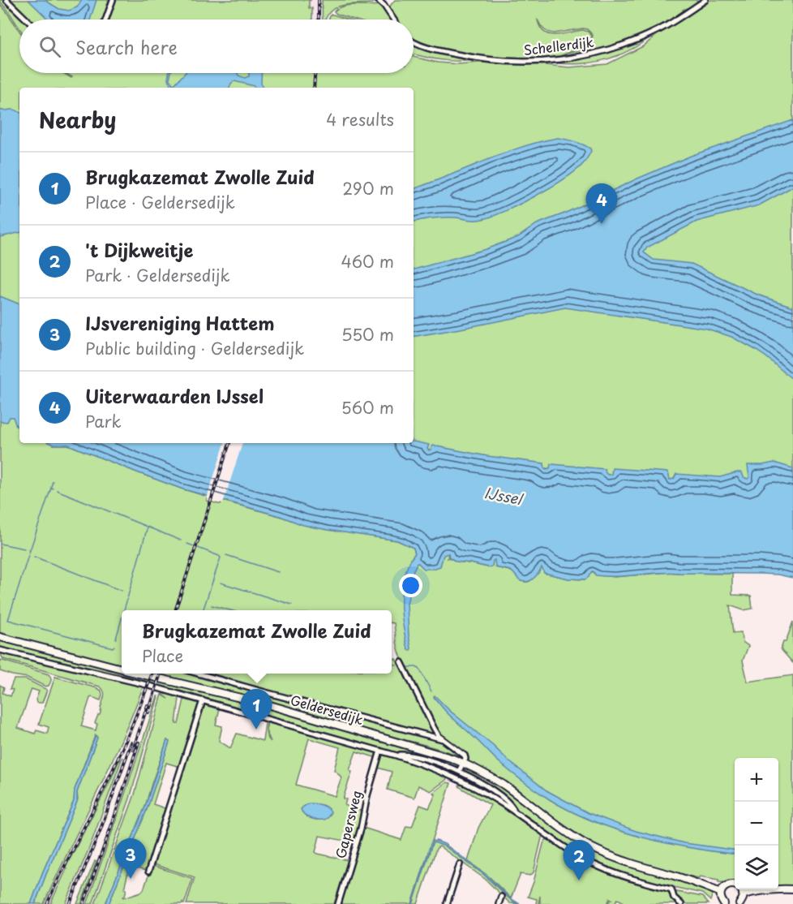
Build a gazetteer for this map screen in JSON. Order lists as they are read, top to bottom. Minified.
{"streets":{"main road":["Geldersedijk"],"street":["Schellerdijk","Gapersweg"]},"crossings":[["Geldersedijk","Gapersweg"]],"water":["IJssel"],"page":{"search":"Search here","heading":["Nearby","4 results"],"list":[{"mark":"1","name":"Brugkazemat Zwolle Zuid","note":"Place · Geldersedijk","value":"290 m"},{"mark":"2","name":"'t Dijkweitje","note":"Park · Geldersedijk","value":"460 m"},{"mark":"3","name":"IJsvereniging Hattem","note":"Public building · Geldersedijk","value":"550 m"},{"mark":"4","name":"Uiterwaarden IJssel","note":"Park","value":"560 m"}],"pins":["4","1","3","2"],"popup":["Brugkazemat Zwolle Zuid","Place"],"map_buttons":["+","−"]}}
